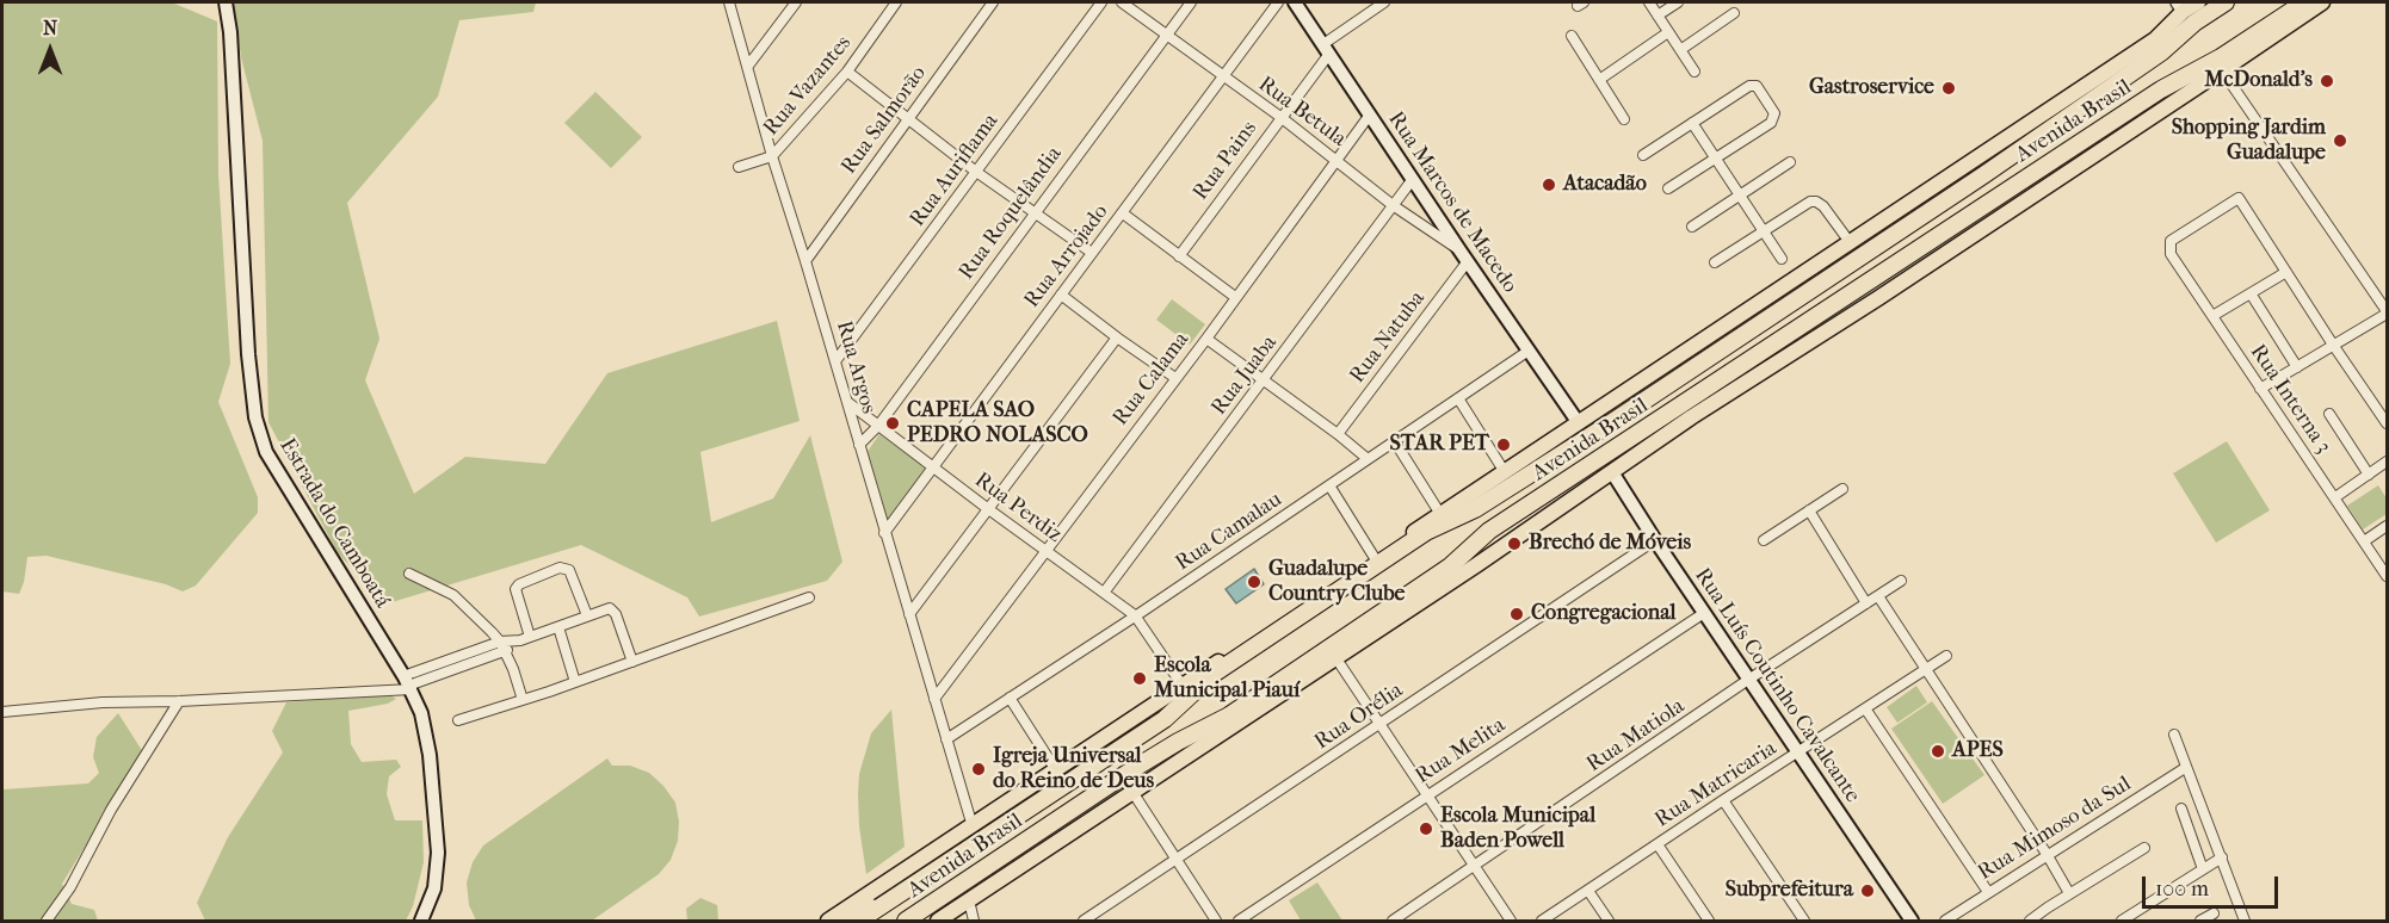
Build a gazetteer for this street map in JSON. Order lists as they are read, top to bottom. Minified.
{"streets":{"highway":["Avenida Brasil"],"main road":["Rua Marcos de Macedo","Estrada do Camboatá","Rua Luís Coutinho Cavalcante"],"street":["Rua Vazantes","Rua Betula","Rua Salmorão","Rua Pains","Rua Auriflama","Rua Roquelândia","Rua Arrojado","Rua Natuba","Rua Argos","Rua Juaba","Rua Calama","Rua Interna 3","Rua Perdiz","Rua Camalau","Rua Orélia","Rua Matiola","Rua Melita","Rua Matricaria","Rua Mimoso da Sul"]},"crossings":[["Rua Vazantes","Rua Argos"],["Rua Betula","Rua Pains"],["Rua Betula","Rua Marcos de Macedo"],["Rua Betula","Rua Roquelândia"],["Rua Betula","Rua Arrojado"],["Rua Betula","Rua Natuba"],["Rua Betula","Rua Juaba"],["Rua Betula","Rua Calama"],["Rua Salmorão","Rua Argos"],["Avenida Brasil","Rua Marcos de Macedo"],["Avenida Brasil","Rua Argos"],["Avenida Brasil","Rua Perdiz"],["Avenida Brasil","Rua Luís Coutinho Cavalcante"],["Rua Pains","Rua Marcos de Macedo"],["Rua Auriflama","Rua Argos"],["Rua Marcos de Macedo","Rua Natuba"],["Rua Marcos de Macedo","Rua Juaba"],["Rua Marcos de Macedo","Rua Calama"],["Rua Marcos de Macedo","Rua Camalau"],["Rua Roquelândia","Rua Argos"],["Rua Roquelândia","Rua Perdiz"],["Rua Arrojado","Rua Argos"],["Rua Arrojado","Rua Perdiz"],["Rua Argos","Rua Calama"],["Rua Argos","Rua Perdiz"],["Rua Argos","Rua Camalau"],["Rua Juaba","Rua Perdiz"],["Rua Calama","Rua Perdiz"],["Rua Perdiz","Rua Camalau"],["Rua Luís Coutinho Cavalcante","Rua Orélia"],["Rua Luís Coutinho Cavalcante","Rua Matiola"],["Rua Luís Coutinho Cavalcante","Rua Melita"],["Rua Luís Coutinho Cavalcante","Rua Matricaria"]],"places":["McDonald's","Gastroservice","Shopping Jardim Guadalupe","Atacadão","CAPELA SAO PEDRO NOLASCO","STAR PET","Brechó de Móveis","Guadalupe Country Clube","Congregacional","Escola Municipal Piauí","APES","Igreja Universal do Reino de Deus","Escola Municipal Baden Powell","Subprefeitura"],"scale_bar":"100 m","north":"top"}
